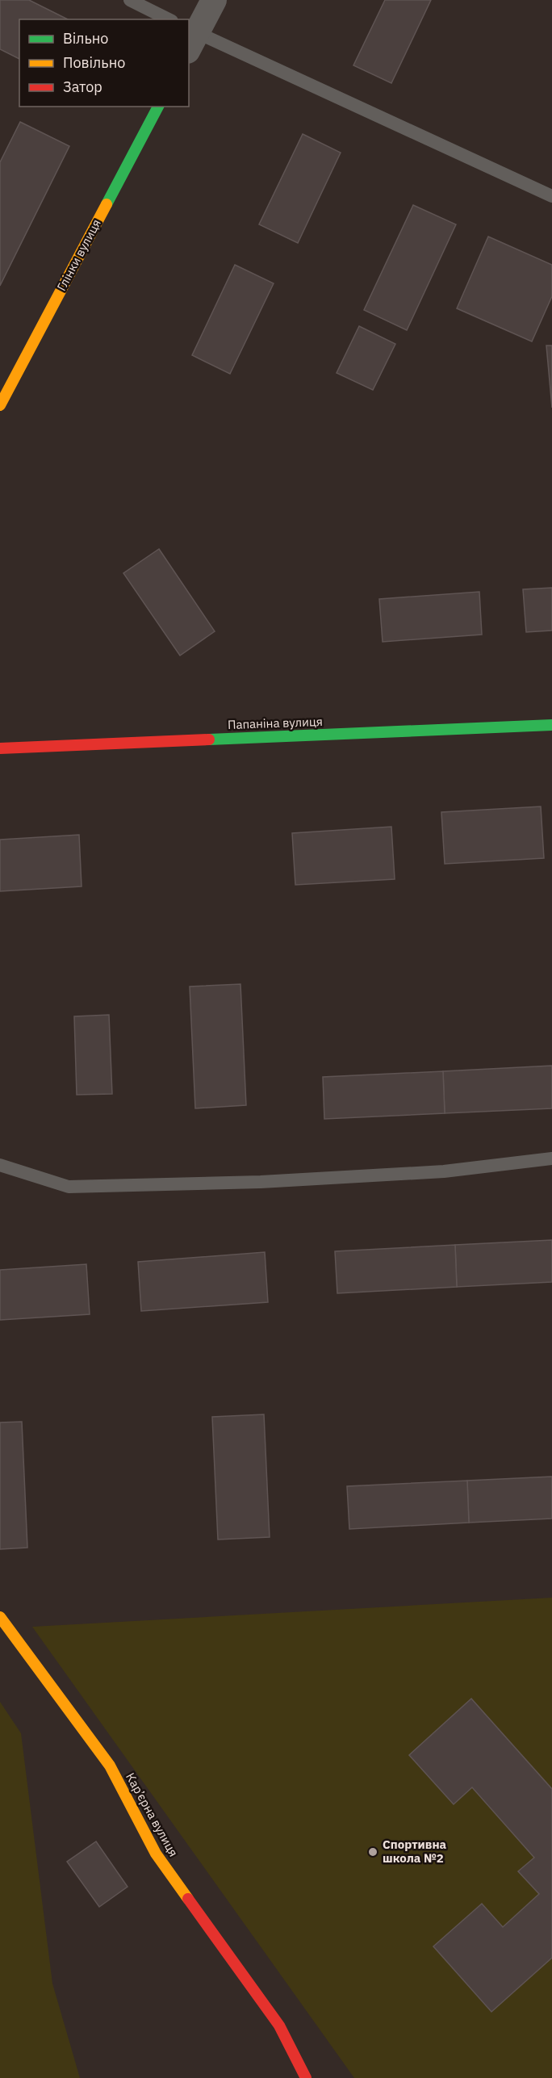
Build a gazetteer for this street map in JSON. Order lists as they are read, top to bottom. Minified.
{"streets":{"street":["Глінки вулиця","Папаніна вулиця","Кар’єрна вулиця"]},"places":["Спортивна школа №2"],"legend":["Вільно","Повільно","Затор"]}
